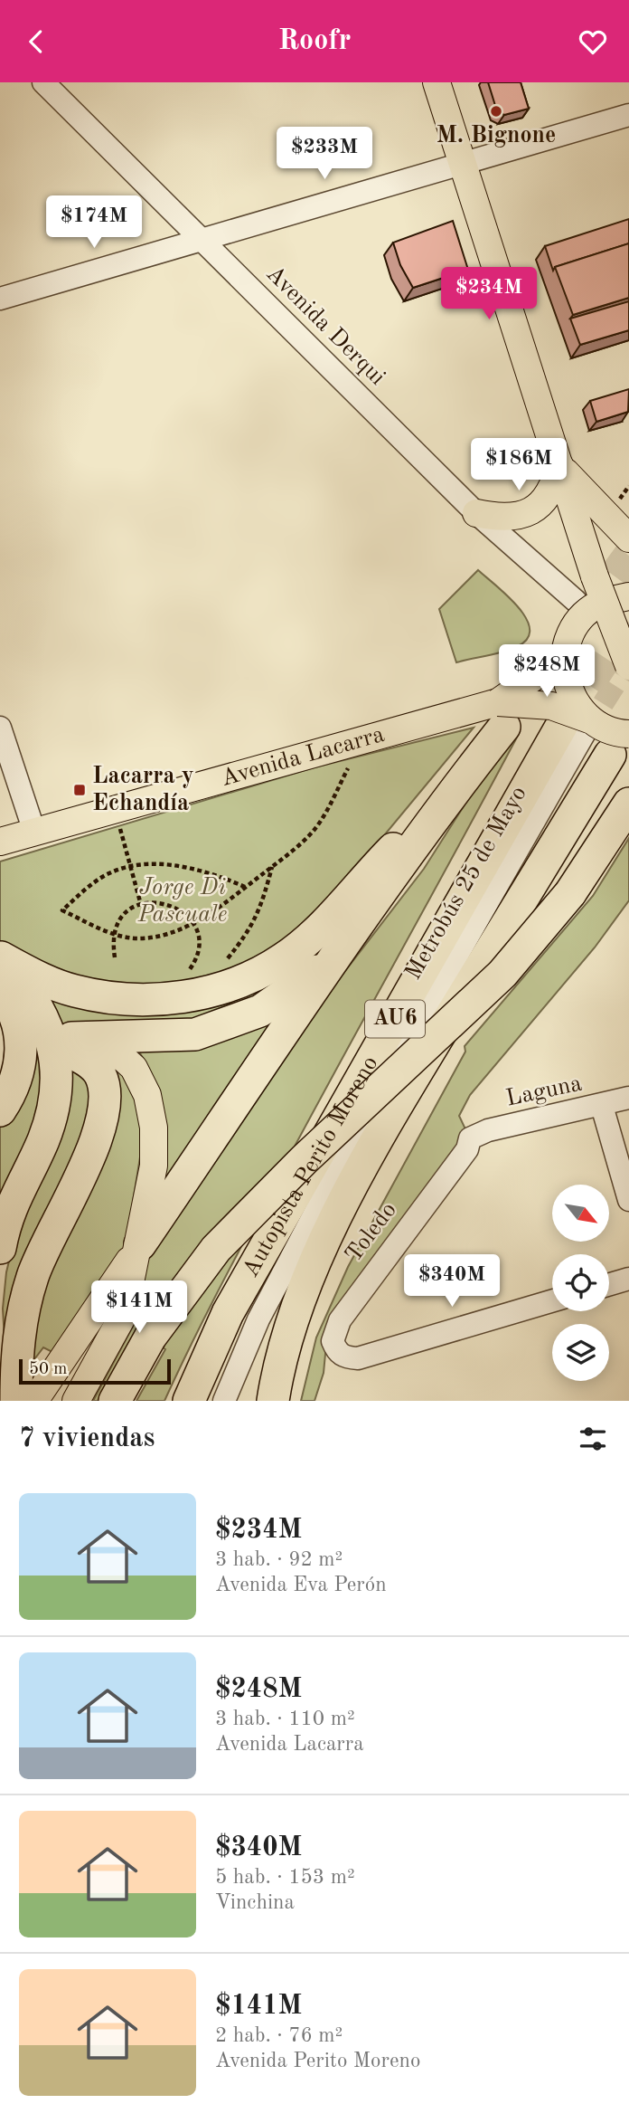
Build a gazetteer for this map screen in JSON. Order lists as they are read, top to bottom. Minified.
{"streets":{"highway":["AU6","Autopista Perito Moreno"],"main road":["Avenida Lacarra"],"street":["Avenida Derqui","Metrobús 25 de Mayo","Laguna","Toledo"]},"crossings":[["Avenida Lacarra","Metrobús 25 de Mayo"],["Avenida Lacarra","Autopista Perito Moreno"],["Metrobús 25 de Mayo","Autopista Perito Moreno"],["Laguna","Toledo"]],"parks":["Jorge Di Pascuale"],"places":{"other":["M. Bignone"],"transit":["Lacarra y Echandía"]},"scale_bar":"50 m","north":"bottom right","page":{"header":"Roofr","price":["$233M","$174M","$234M","$186M","$248M","$340M","$141M"],"scale":"50 m","heading":"7 viviendas","list":[{"name":"$234M","note":"3 hab. · 92 m² · Avenida Eva Perón"},{"name":"$248M","note":"3 hab. · 110 m² · Avenida Lacarra"},{"name":"$340M","note":"5 hab. · 153 m² · Vinchina"},{"name":"$141M","note":"2 hab. · 76 m² · Avenida Perito Moreno"}]}}
